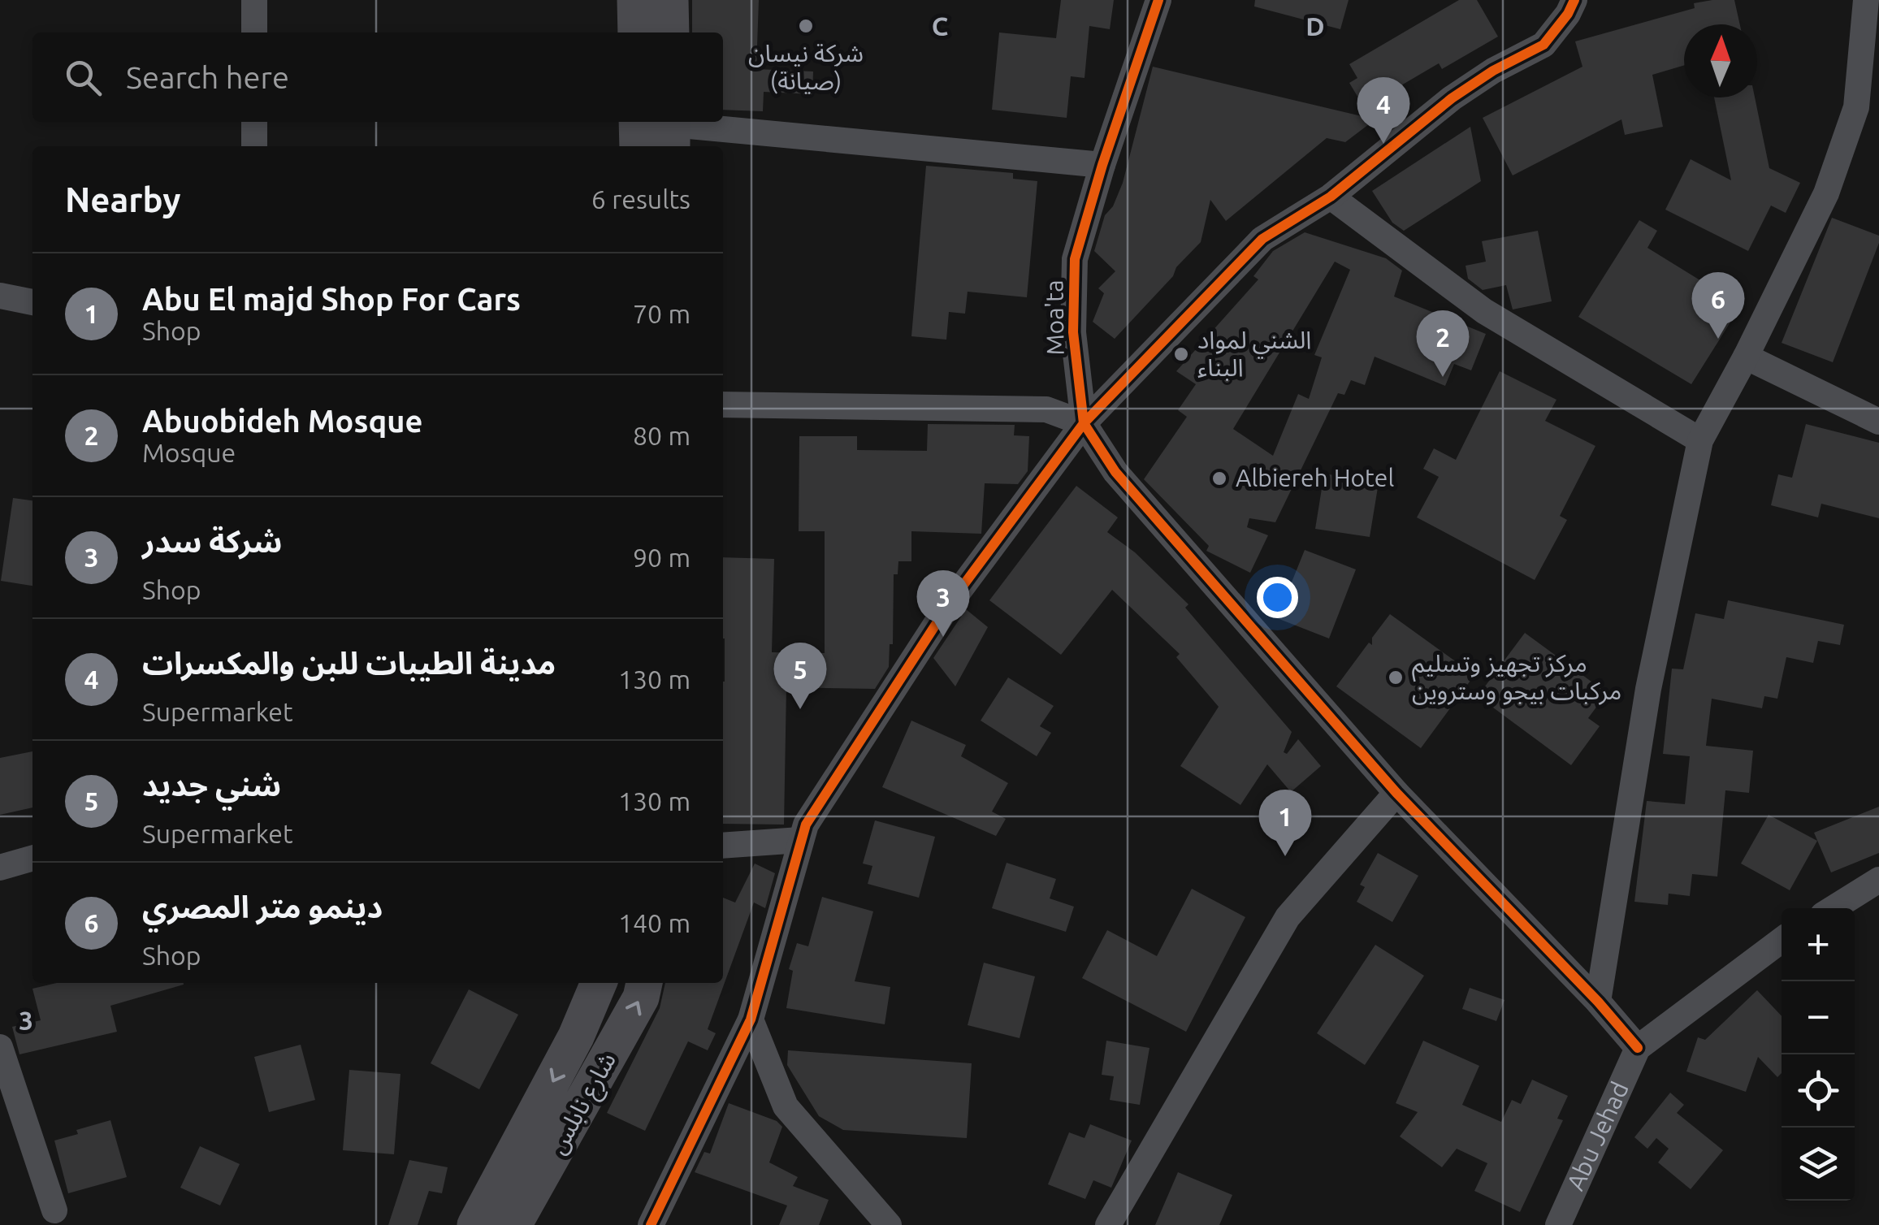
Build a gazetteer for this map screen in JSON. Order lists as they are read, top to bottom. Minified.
{"streets":{"main road":["شارع نابلس"],"street":["Moa'ta","Abu Jehad"]},"places":["شركة نيسان (صيانة)","الشني لمواد البناء","Albiereh Hotel","مركز تجهيز وتسليم مركبات بيجو وستروين"],"north":"top","page":{"search":"Search here","pins":["4","6","2","3","5","1"],"heading":["Nearby","6 results"],"list":[{"mark":"1","name":"Abu El majd Shop For Cars","note":"Shop","value":"70 m"},{"mark":"2","name":"Abuobideh Mosque","note":"Mosque","value":"80 m"},{"mark":"3","name":"شركة سدر","note":"Shop","value":"90 m"},{"mark":"4","name":"مدينة الطيبات للبن والمكسرات","note":"Supermarket","value":"130 m"},{"mark":"5","name":"شني جديد","note":"Supermarket","value":"130 m"},{"mark":"6","name":"دينمو متر المصري","note":"Shop","value":"140 m"}],"map_buttons":["+","−"]},"grid":{"columns":["C","D"],"rows":["3"]}}
